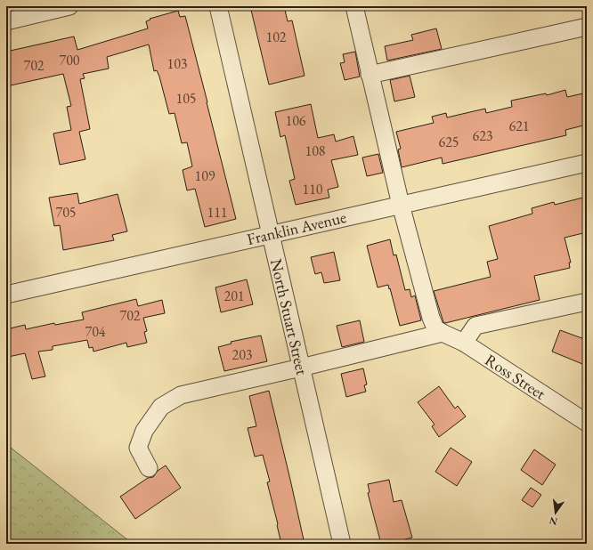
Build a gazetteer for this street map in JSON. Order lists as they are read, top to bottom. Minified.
{"streets":{"street":["Franklin Avenue","North Stuart Street","Ross Street"]},"crossings":[["Franklin Avenue","North Stuart Street"]],"house_numbers":["102","700","103","702","105","106","621","623","625","108","109","110","705","111","201","702","704","203"],"north":"bottom"}
